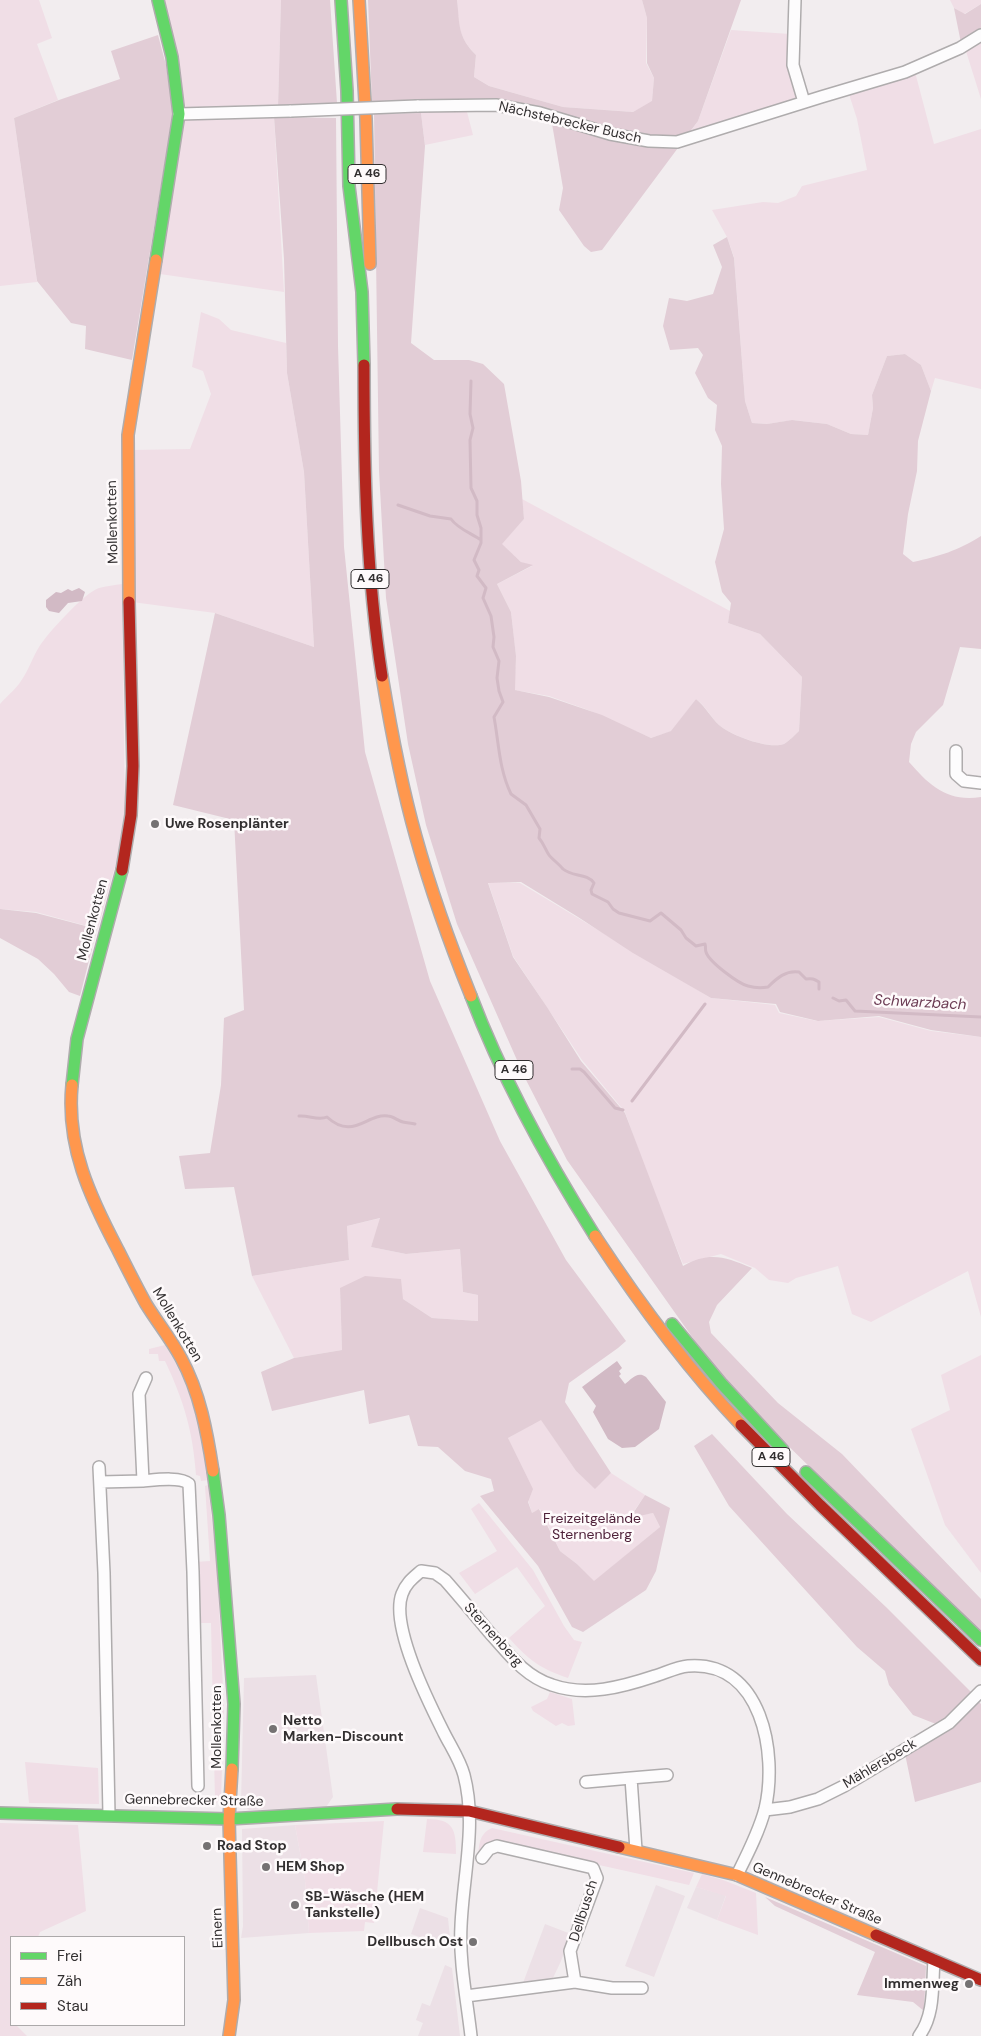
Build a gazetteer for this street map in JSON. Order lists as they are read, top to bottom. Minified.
{"streets":{"main road":["A 46","Mollenkotten","Gennebrecker Straße","Einern"],"street":["Nächstebrecker Busch","Sternenberg","Mählersbeck","Dellbusch"]},"crossings":[["Nächstebrecker Busch","Mollenkotten"],["Mollenkotten","Gennebrecker Straße"],["Mollenkotten","Einern"],["Sternenberg","Mählersbeck"],["Sternenberg","Gennebrecker Straße"],["Gennebrecker Straße","Einern"]],"water":["Schwarzbach"],"parks":["Freizeitgelände Sternenberg"],"places":["Uwe Rosenplänter","Netto Marken-Discount","Road Stop","HEM Shop","SB-Wäsche (HEM Tankstelle)","Dellbusch Ost","Immenweg"],"legend":["Frei","Zäh","Stau"]}
